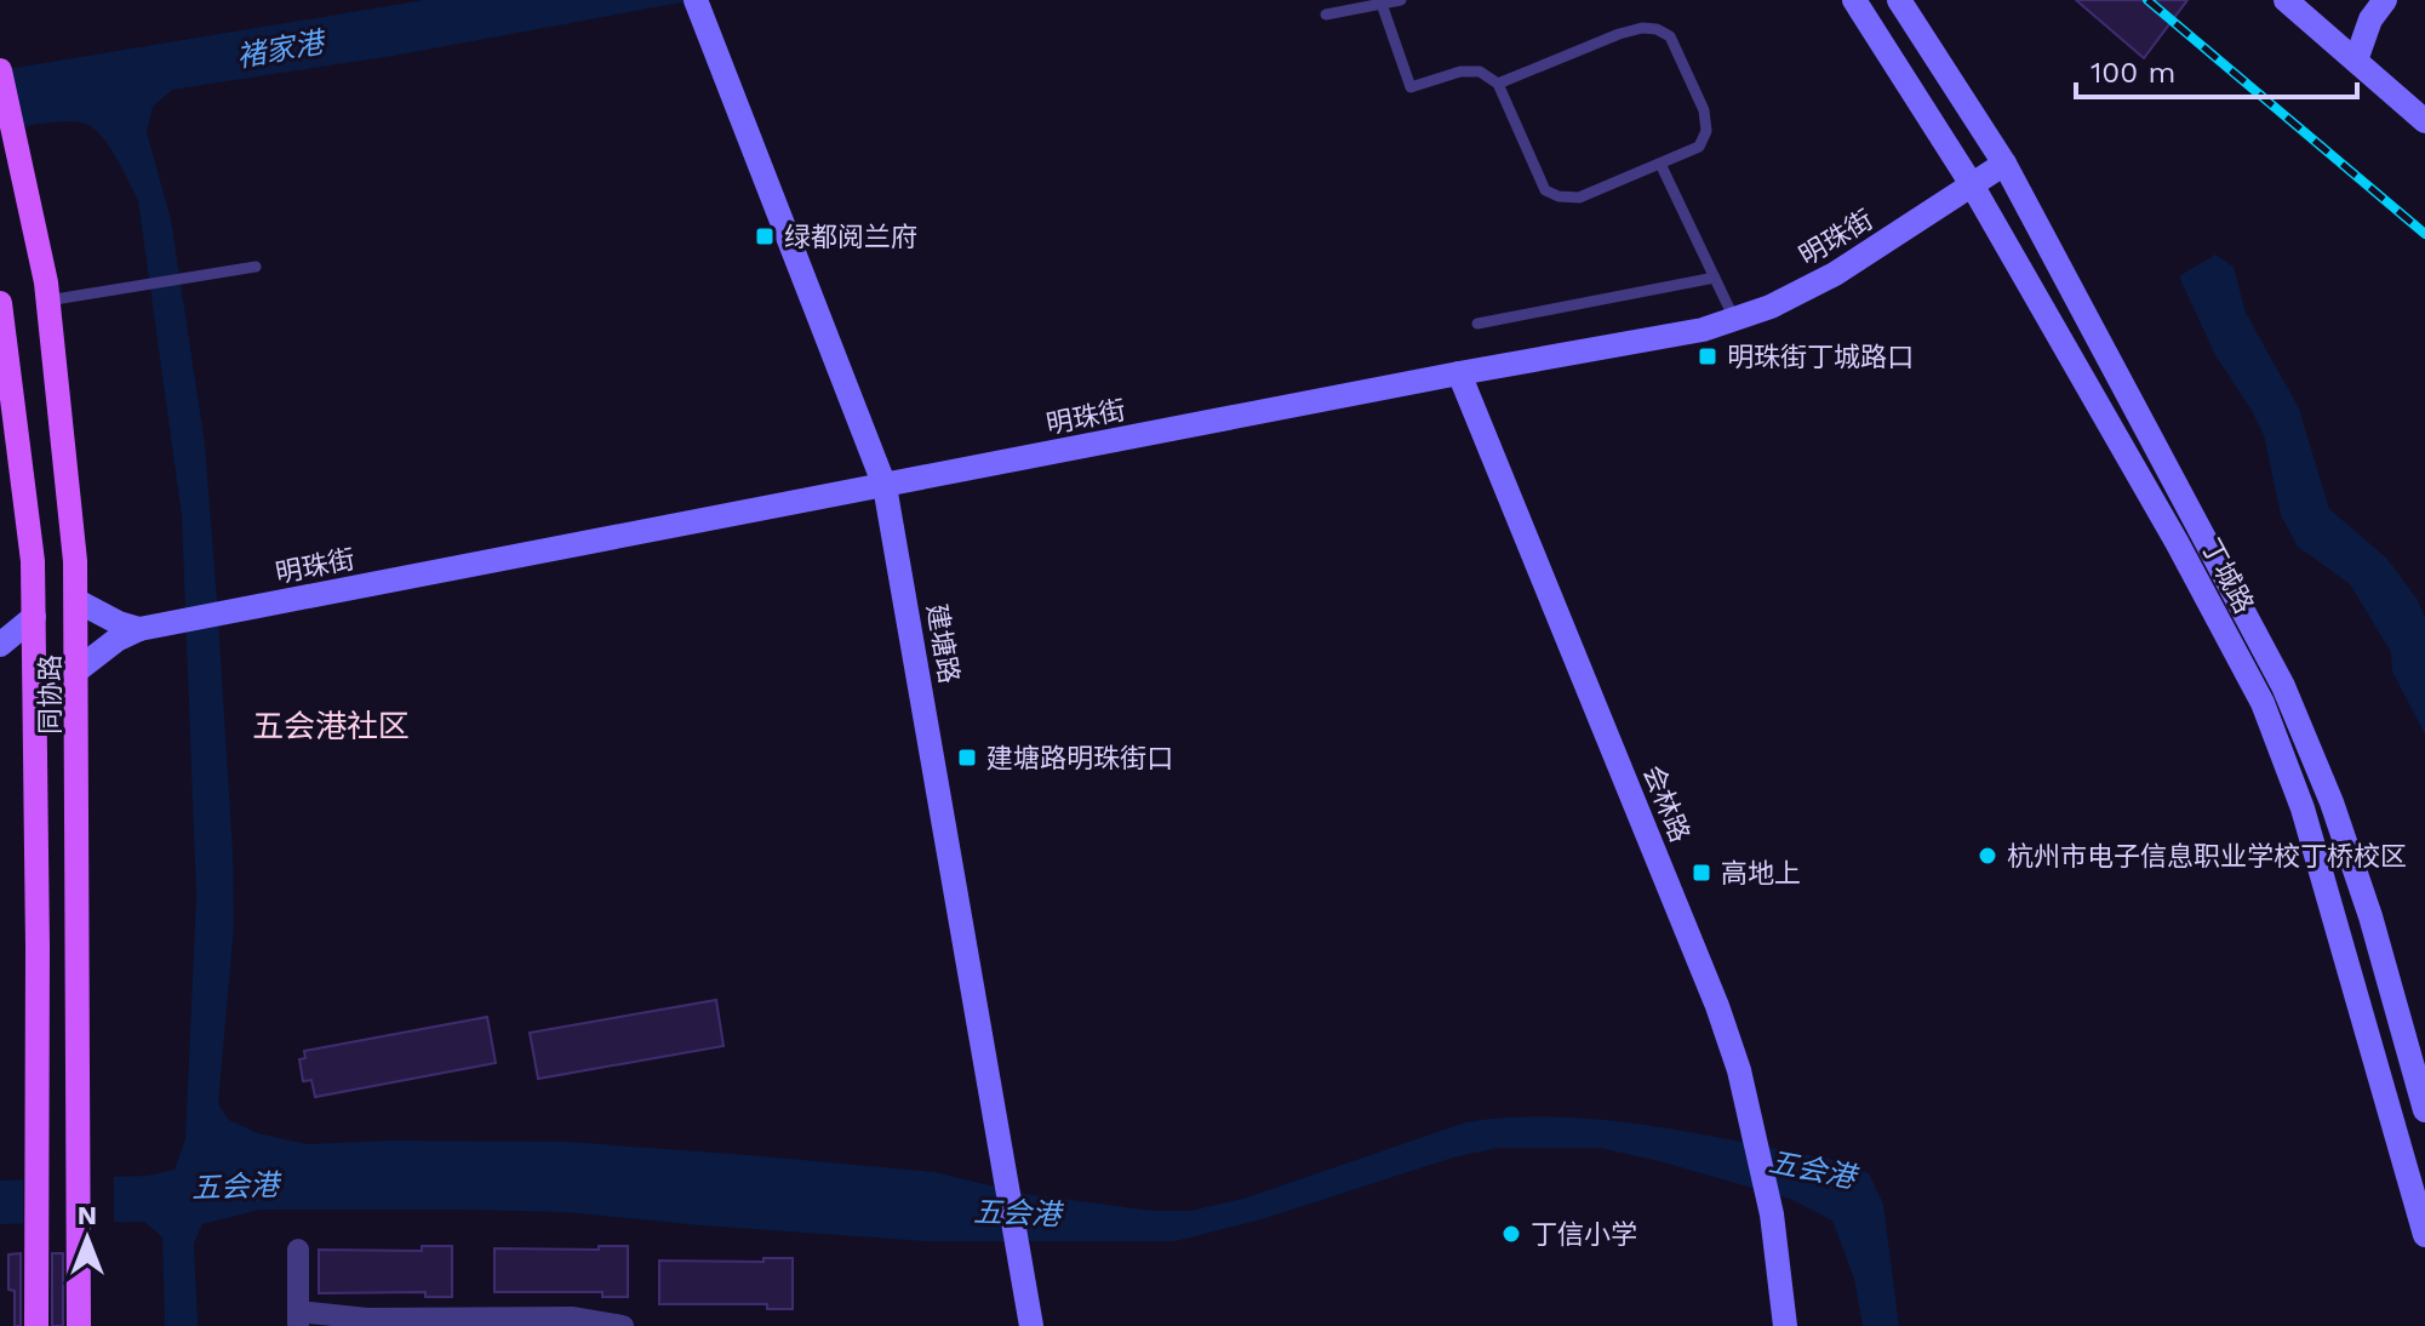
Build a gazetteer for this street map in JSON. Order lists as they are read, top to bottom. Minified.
{"streets":{"main road":["同协路"],"street":["明珠街","丁城路","建塘路","会林路"]},"crossings":[["明珠街","丁城路"],["明珠街","建塘路"],["明珠街","同协路"],["明珠街","会林路"]],"districts":["五会港社区"],"water":["褚家港","五会港"],"places":{"transit":["绿都阅兰府","明珠街丁城路口","建塘路明珠街口","高地上"],"other":["杭州市电子信息职业学校丁桥校区","丁信小学"]},"scale_bar":"100 m","north":"top"}
